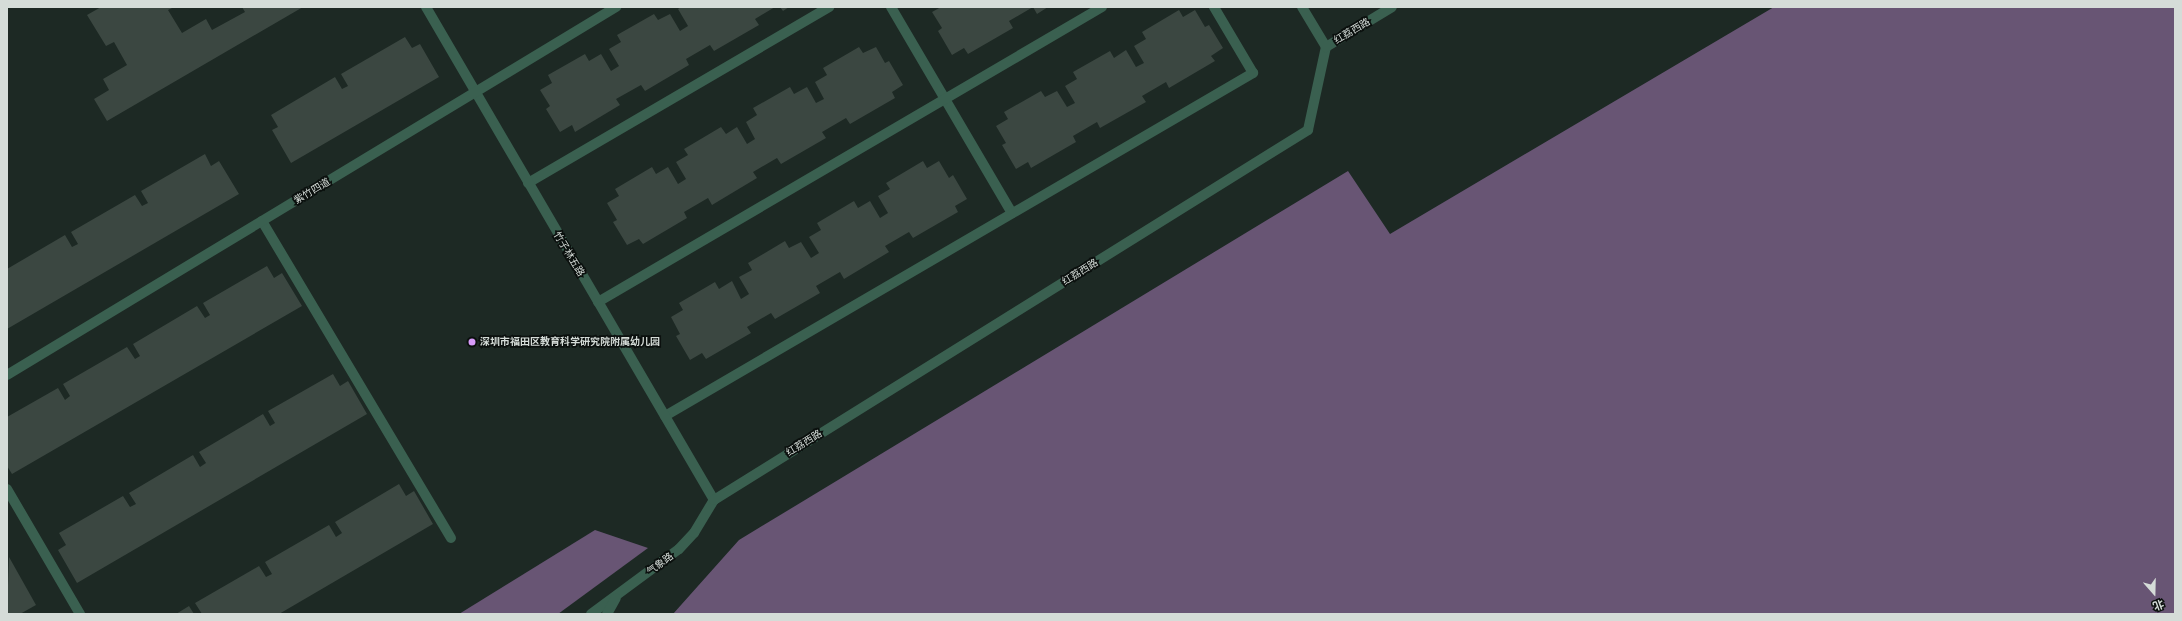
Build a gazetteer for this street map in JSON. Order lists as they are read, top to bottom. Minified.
{"streets":{"street":["红荔西路","紫竹四道","竹子林五路","气象路"]},"crossings":[["红荔西路","竹子林五路"],["红荔西路","气象路"],["紫竹四道","竹子林五路"],["竹子林五路","气象路"]],"places":["深圳市福田区教育科学研究院附属幼儿园"],"north":"bottom"}
